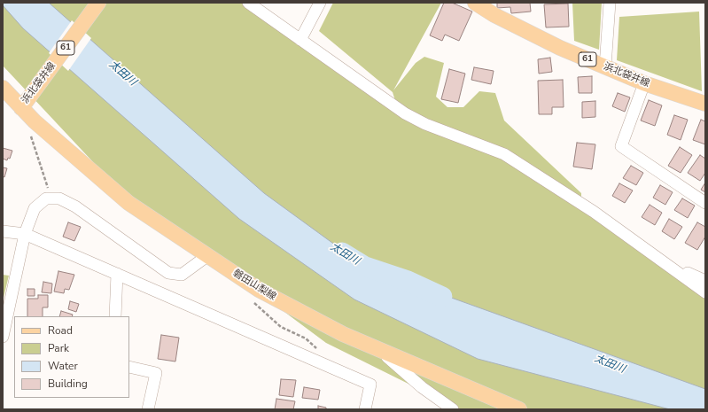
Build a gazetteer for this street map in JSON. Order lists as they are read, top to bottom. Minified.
{"streets":{"main road":["61","浜北袋井線","磐田山梨線"]},"crossings":[["浜北袋井線","磐田山梨線"]],"water":["太田川"],"legend":["Road","Park","Water","Building"]}
